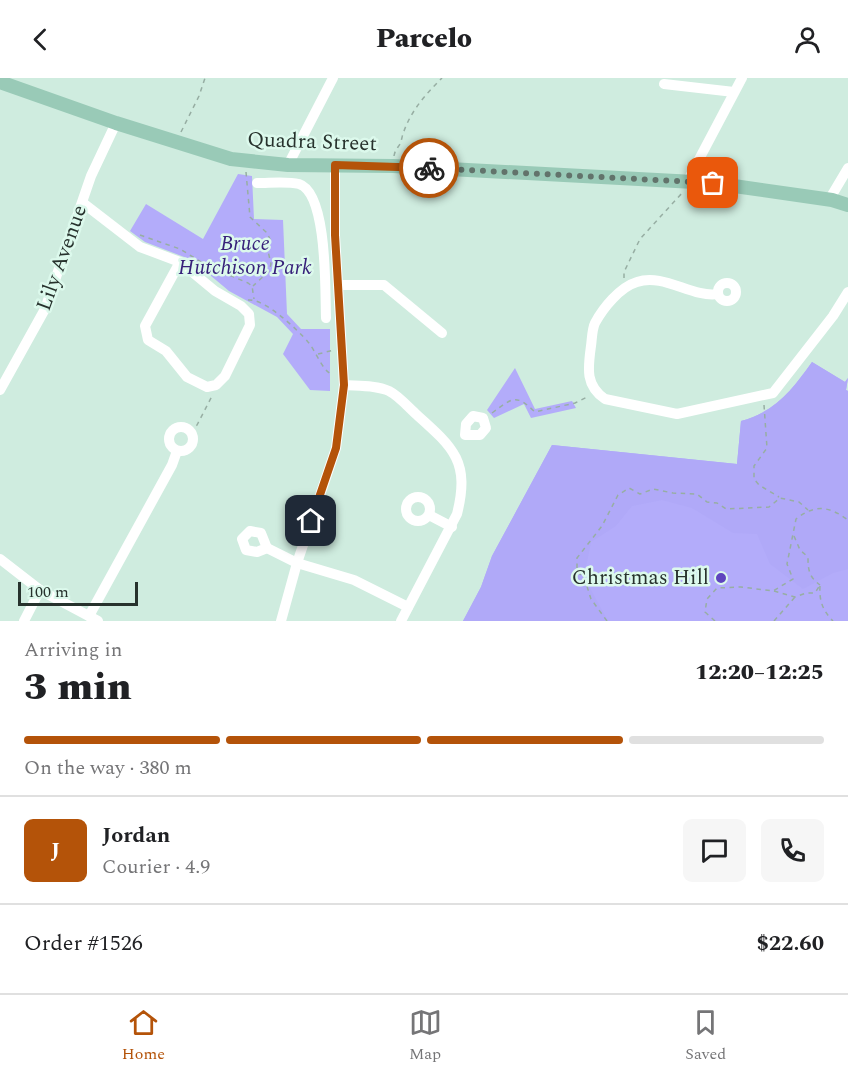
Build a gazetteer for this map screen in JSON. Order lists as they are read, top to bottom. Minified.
{"streets":{"main road":["Quadra Street"],"street":["Lily Avenue"]},"crossings":[["Quadra Street","Lily Avenue"]],"parks":["Bruce Hutchison Park"],"places":["Christmas Hill"],"scale_bar":"100 m","page":{"header":"Parcelo","scale":"100 m","heading":["3 min","Arriving in","12:20–12:25"],"panel":["Jordan","Courier · 4.9","Order #1526","$22.60"],"bar":"On the way · 380 m","round":"J","tabs":["Home","Map","Saved"]}}
